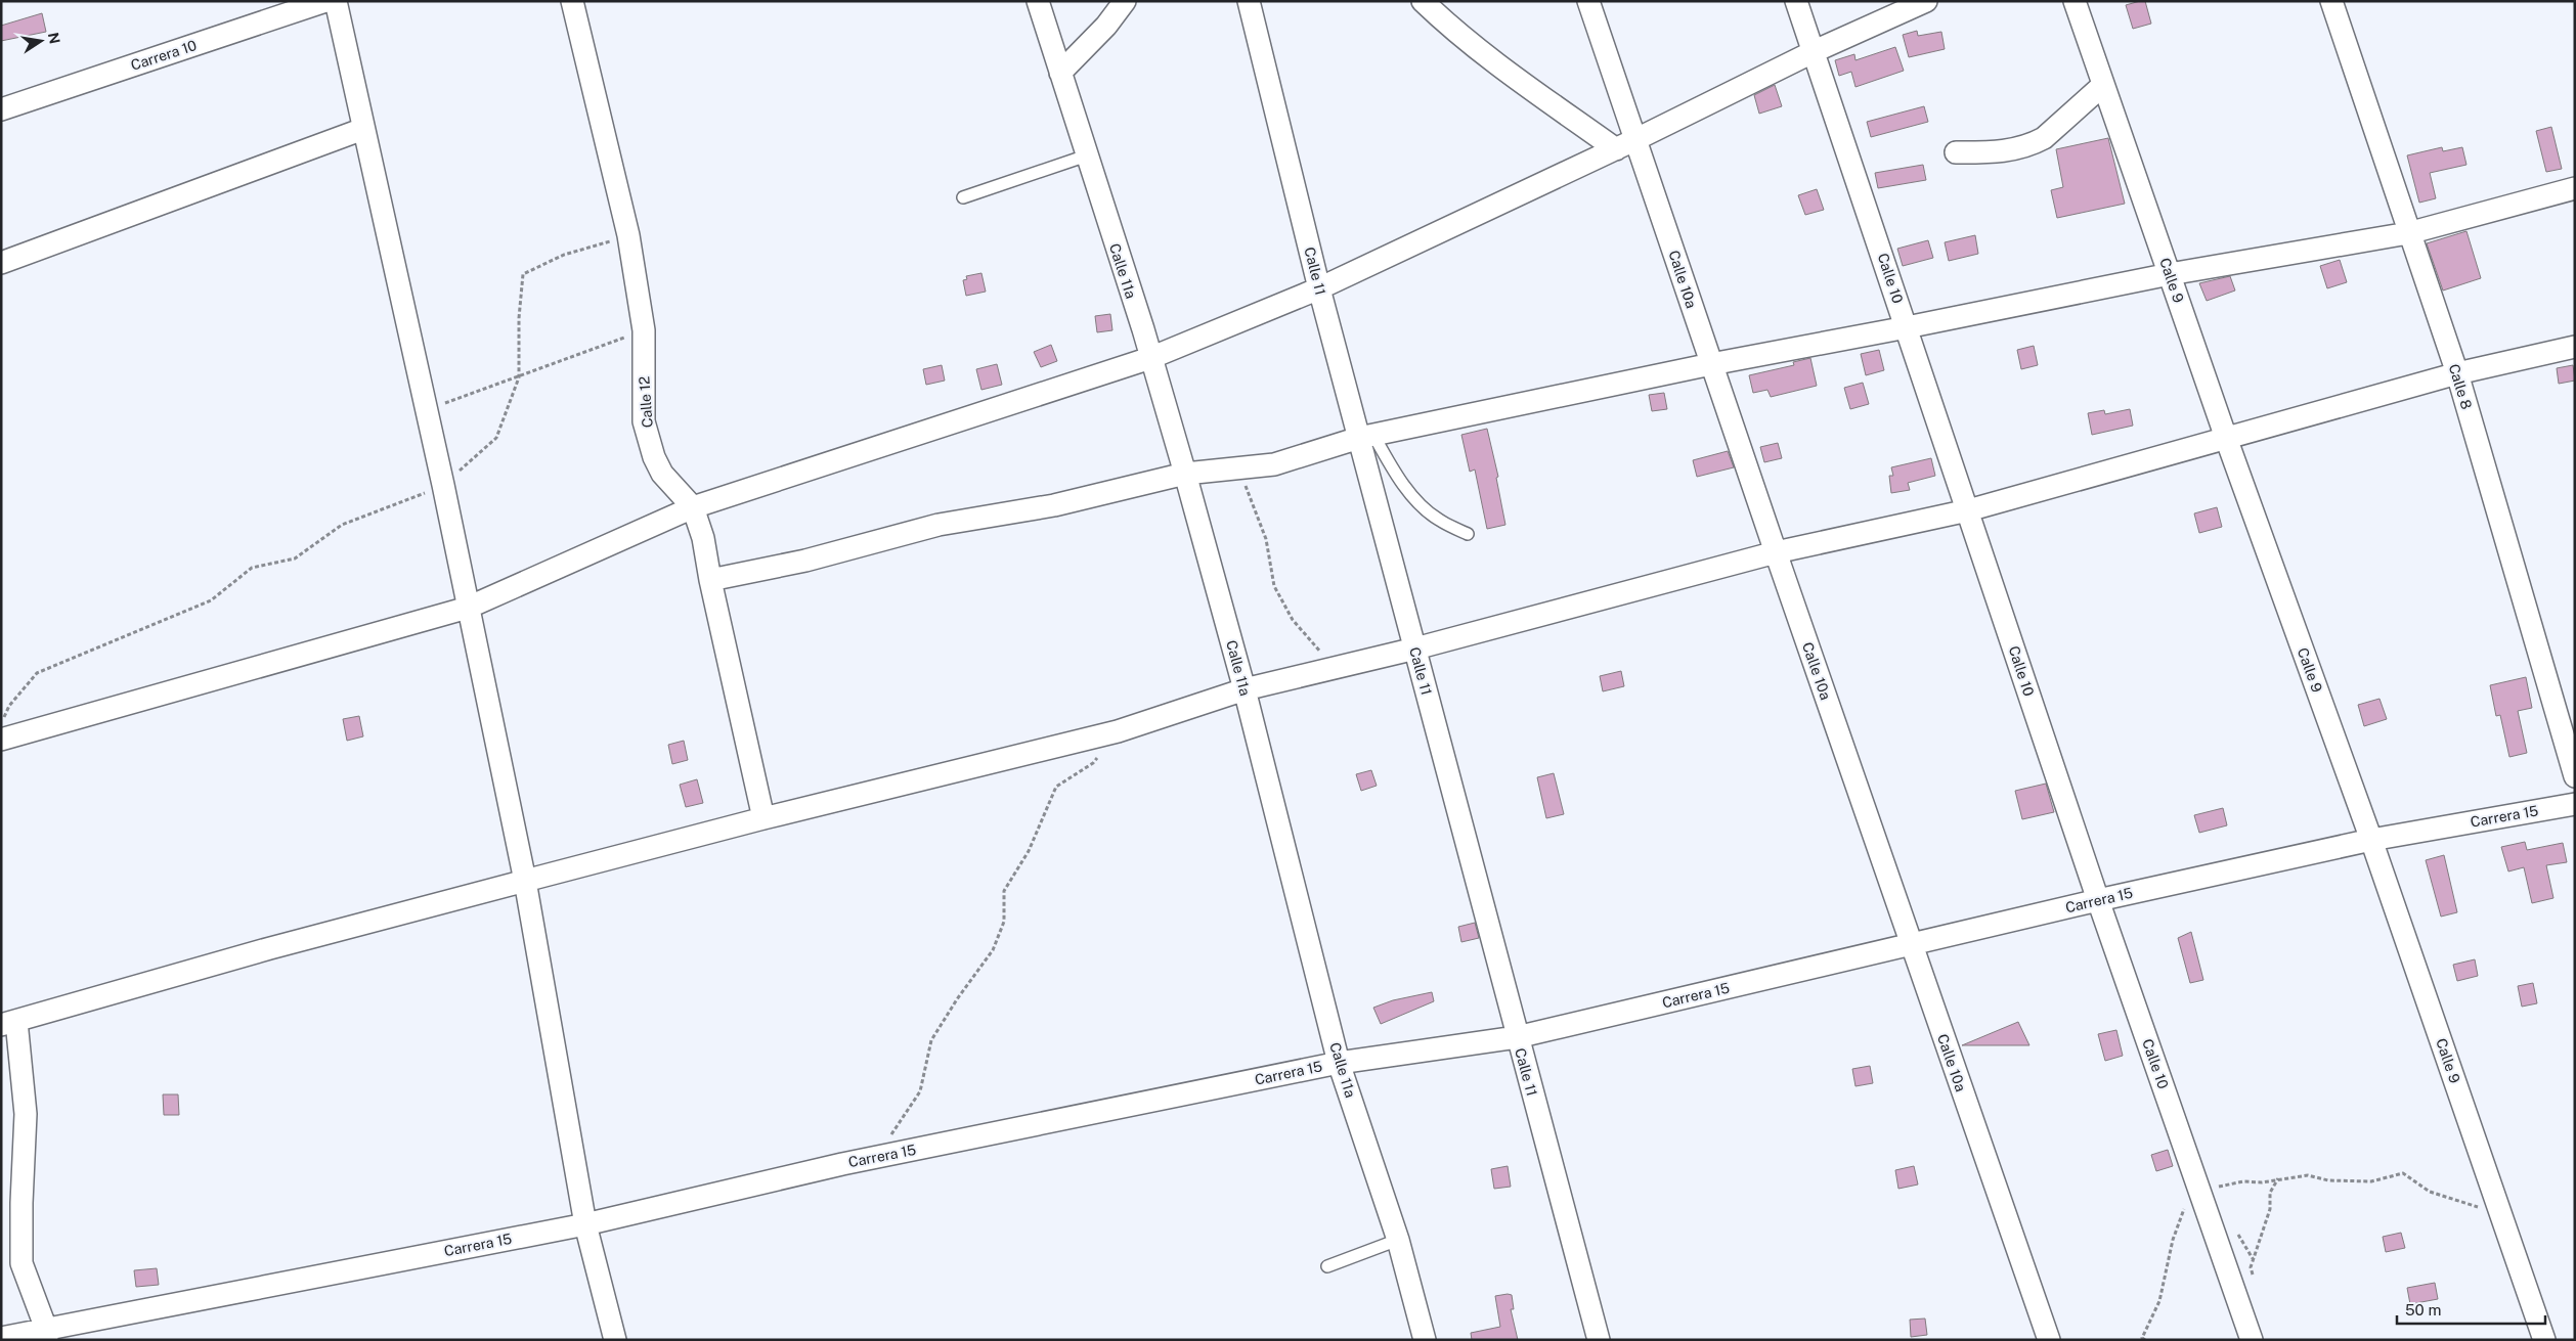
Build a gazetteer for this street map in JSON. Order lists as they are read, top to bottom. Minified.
{"streets":{"street":["Carrera 10","Calle 11a","Calle 11","Calle 10","Calle 10a","Calle 9","Calle 8","Calle 12","Carrera 15"]},"crossings":[["Calle 11a","Carrera 15"],["Calle 11","Carrera 15"],["Calle 10","Carrera 15"],["Calle 10a","Carrera 15"],["Calle 9","Carrera 15"]],"scale_bar":"50 m","north":"right"}
